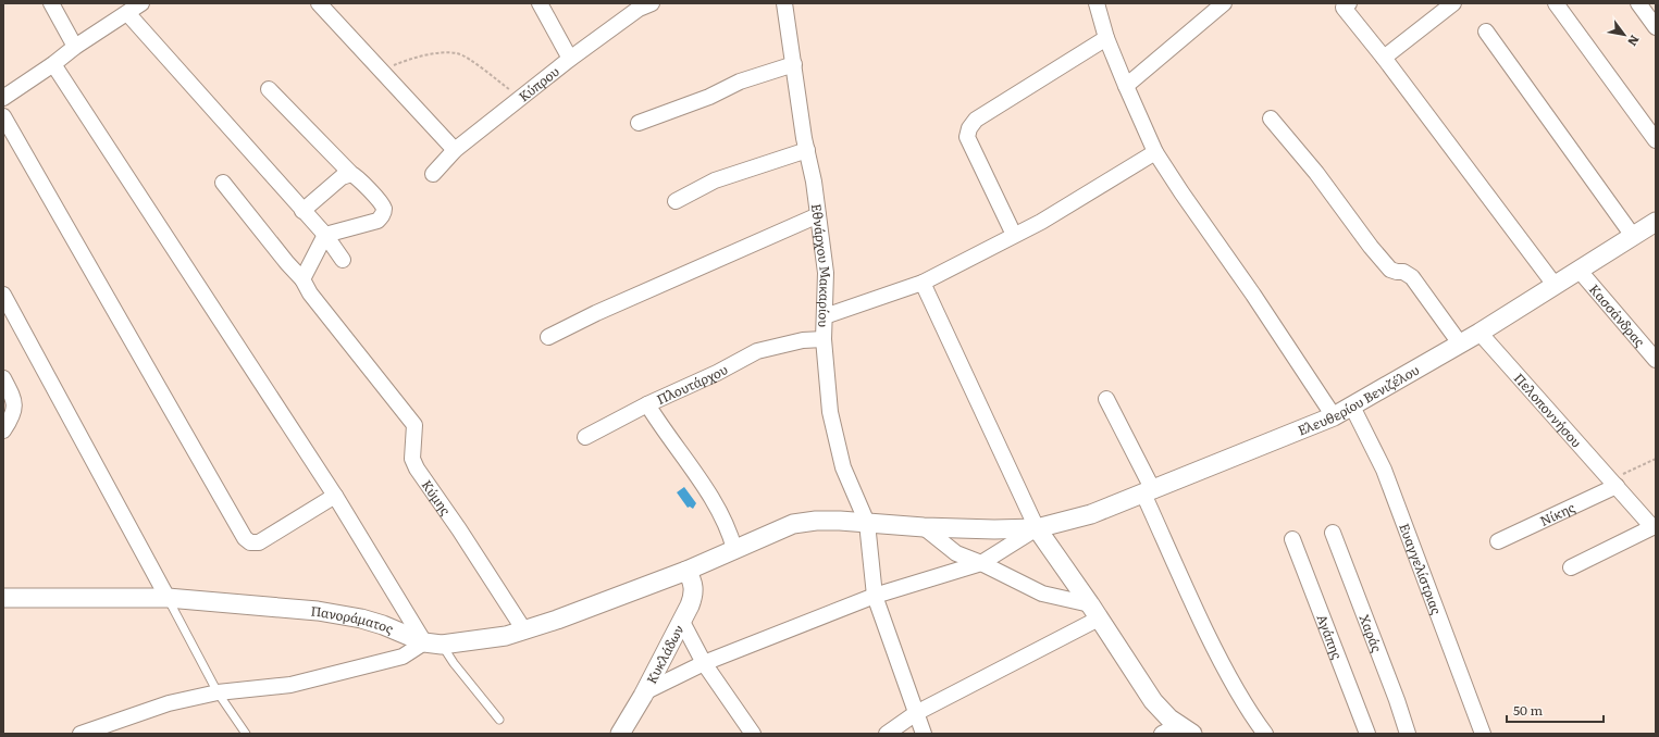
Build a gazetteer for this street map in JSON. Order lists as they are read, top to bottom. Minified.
{"streets":{"street":["Κύπρου","Εθνάρχου Μακαρίου","Κασσάνδρας","Πλουτάρχου","Ελευθερίου Βενιζέλου","Πελοποννήσου","Κύμης","Νίκης","Ευαγγελίστριας","Πανοράματος","Χαράς","Αγάπης","Κυκλάδων"]},"crossings":[["Εθνάρχου Μακαρίου","Πλουτάρχου"],["Εθνάρχου Μακαρίου","Ελευθερίου Βενιζέλου"],["Κασσάνδρας","Ελευθερίου Βενιζέλου"],["Πλουτάρχου","Ελευθερίου Βενιζέλου"],["Ελευθερίου Βενιζέλου","Πελοποννήσου"],["Ελευθερίου Βενιζέλου","Ευαγγελίστριας"],["Ελευθερίου Βενιζέλου","Κυκλάδων"],["Πελοποννήσου","Νίκης"]],"scale_bar":"50 m","north":"bottom right"}
